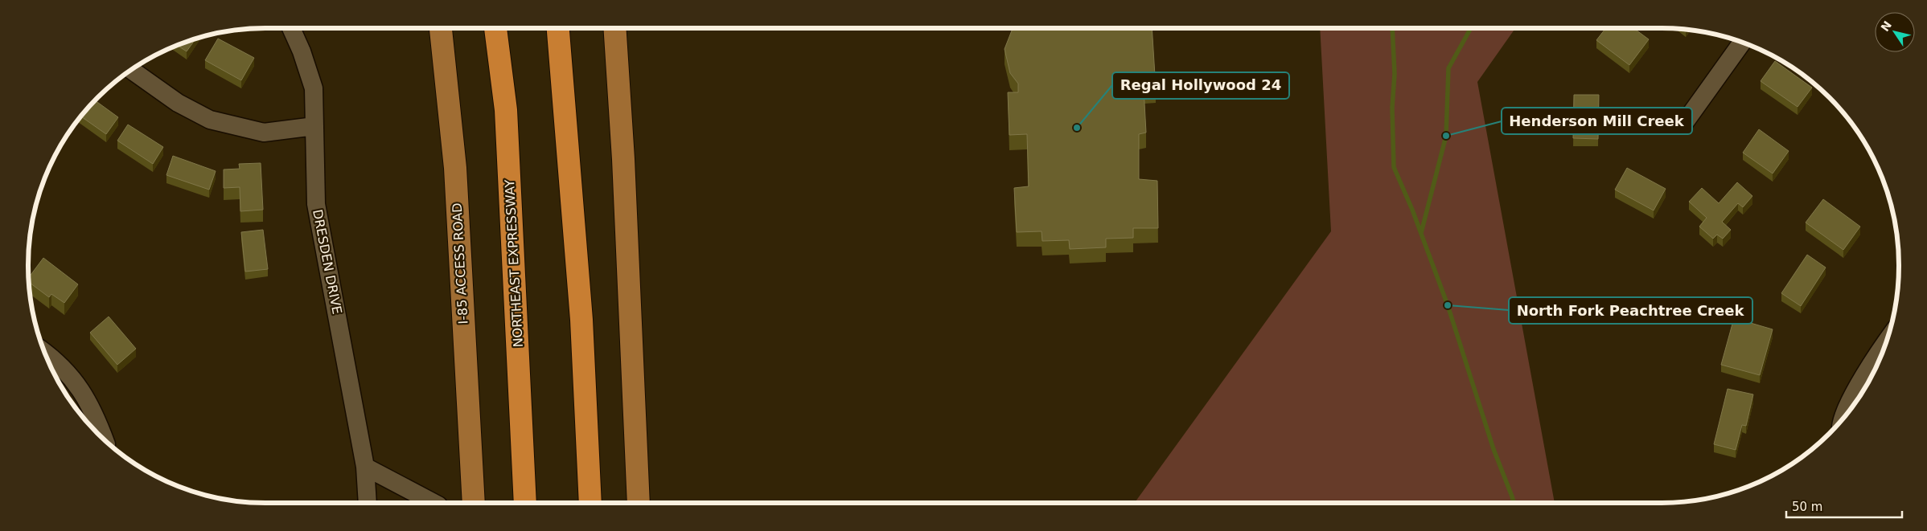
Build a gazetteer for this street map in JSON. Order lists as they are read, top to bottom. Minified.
{"streets":{"highway":["NORTHEAST EXPRESSWAY"],"main road":["I-85 ACCESS ROAD"],"street":["DRESDEN DRIVE"]},"places":["Regal Hollywood 24","Henderson Mill Creek","North Fork Peachtree Creek"],"scale_bar":"50 m","north":"top left"}
